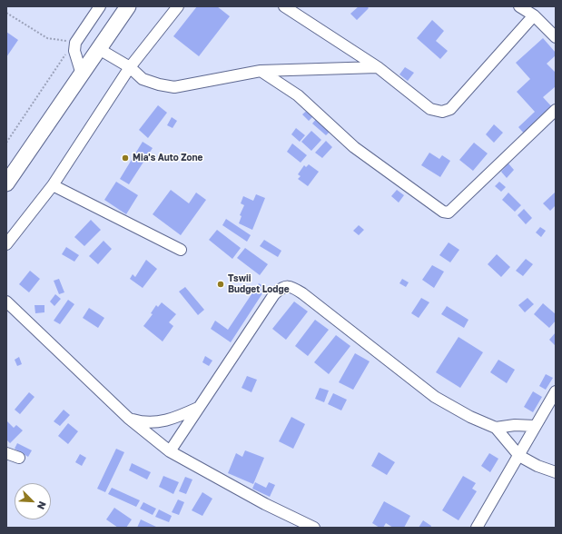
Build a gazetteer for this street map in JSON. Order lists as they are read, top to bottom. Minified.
{"places":["Mia's Auto Zone","Tswii Budget Lodge"],"north":"bottom right"}
